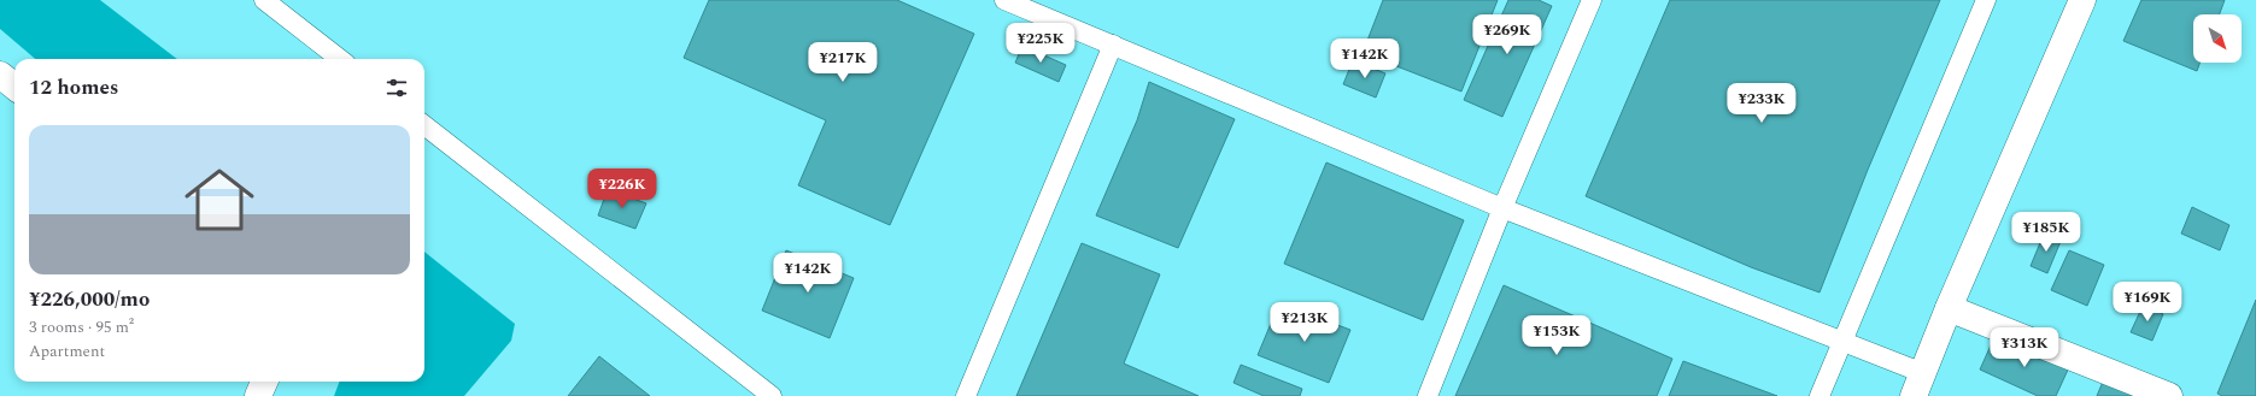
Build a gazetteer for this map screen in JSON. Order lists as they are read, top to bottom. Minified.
{"north":"bottom right","page":{"price":["¥269K","¥225K","¥142K","¥217K","¥233K","¥226K","¥185K","¥142K","¥169K","¥213K","¥153K","¥313K"],"heading":"12 homes","list":[{"name":"¥226,000/mo","note":"3 rooms · 95 m² · Apartment"}]}}
